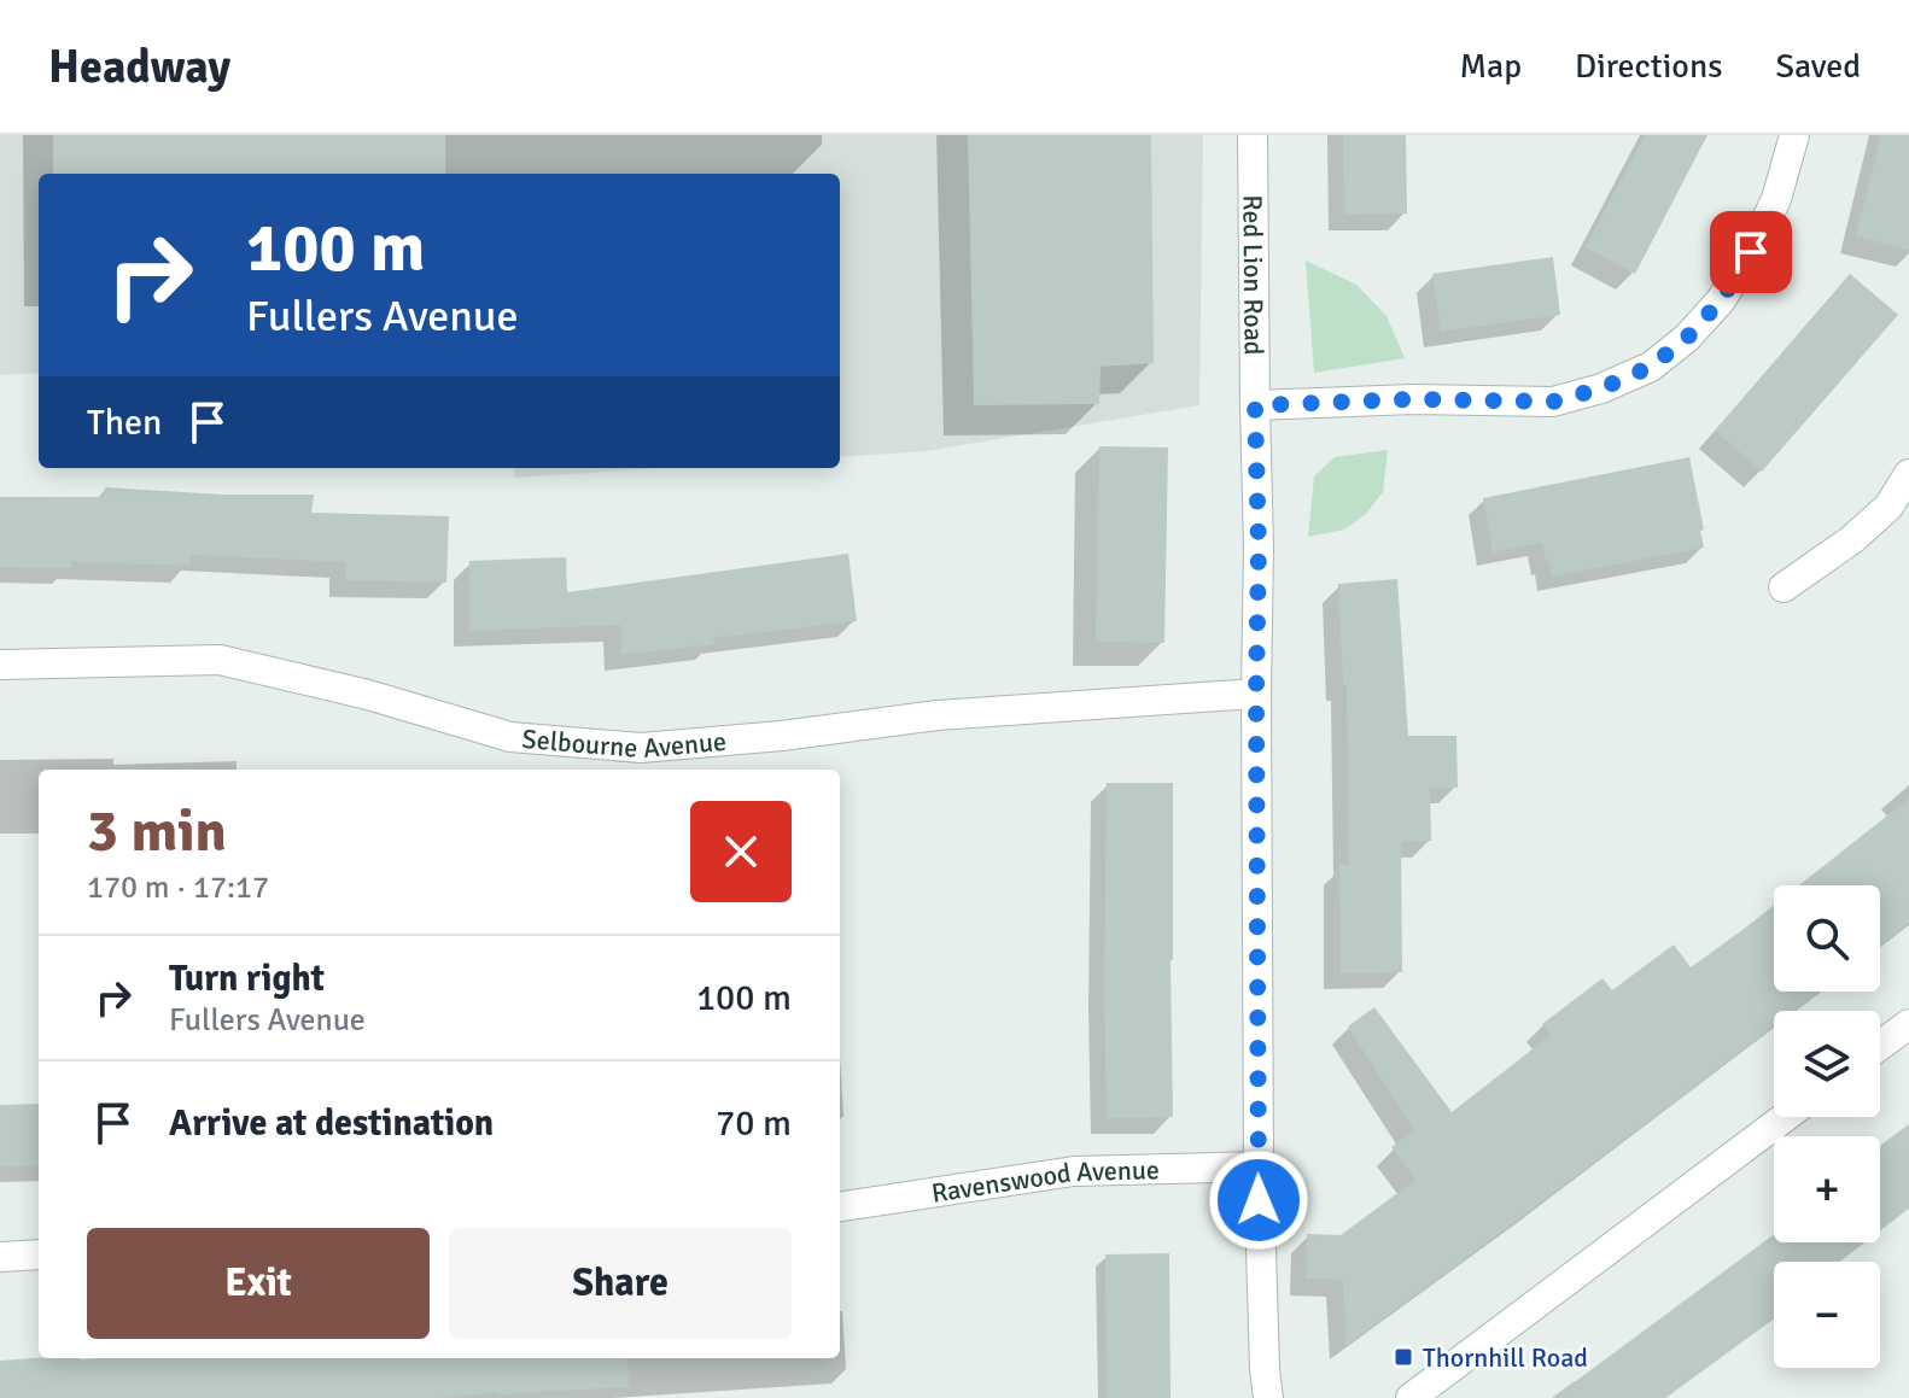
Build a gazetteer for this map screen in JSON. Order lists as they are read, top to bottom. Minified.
{"streets":{"street":["Red Lion Road","Selbourne Avenue","Ravenswood Avenue"]},"crossings":[["Red Lion Road","Selbourne Avenue"],["Red Lion Road","Ravenswood Avenue"]],"places":{"transit":["Thornhill Road"]},"page":{"header":"Headway","nav":["Map","Directions","Saved"],"turn":["100 m","Fullers Avenue"],"then":"Then","heading":["3 min","170 m · 17:17"],"map_buttons":["+","−"],"list":[{"name":"Turn right","note":"Fullers Avenue","value":"100 m"},{"name":"Arrive at destination","value":"70 m"}],"buttons":["Exit","Share"]}}
